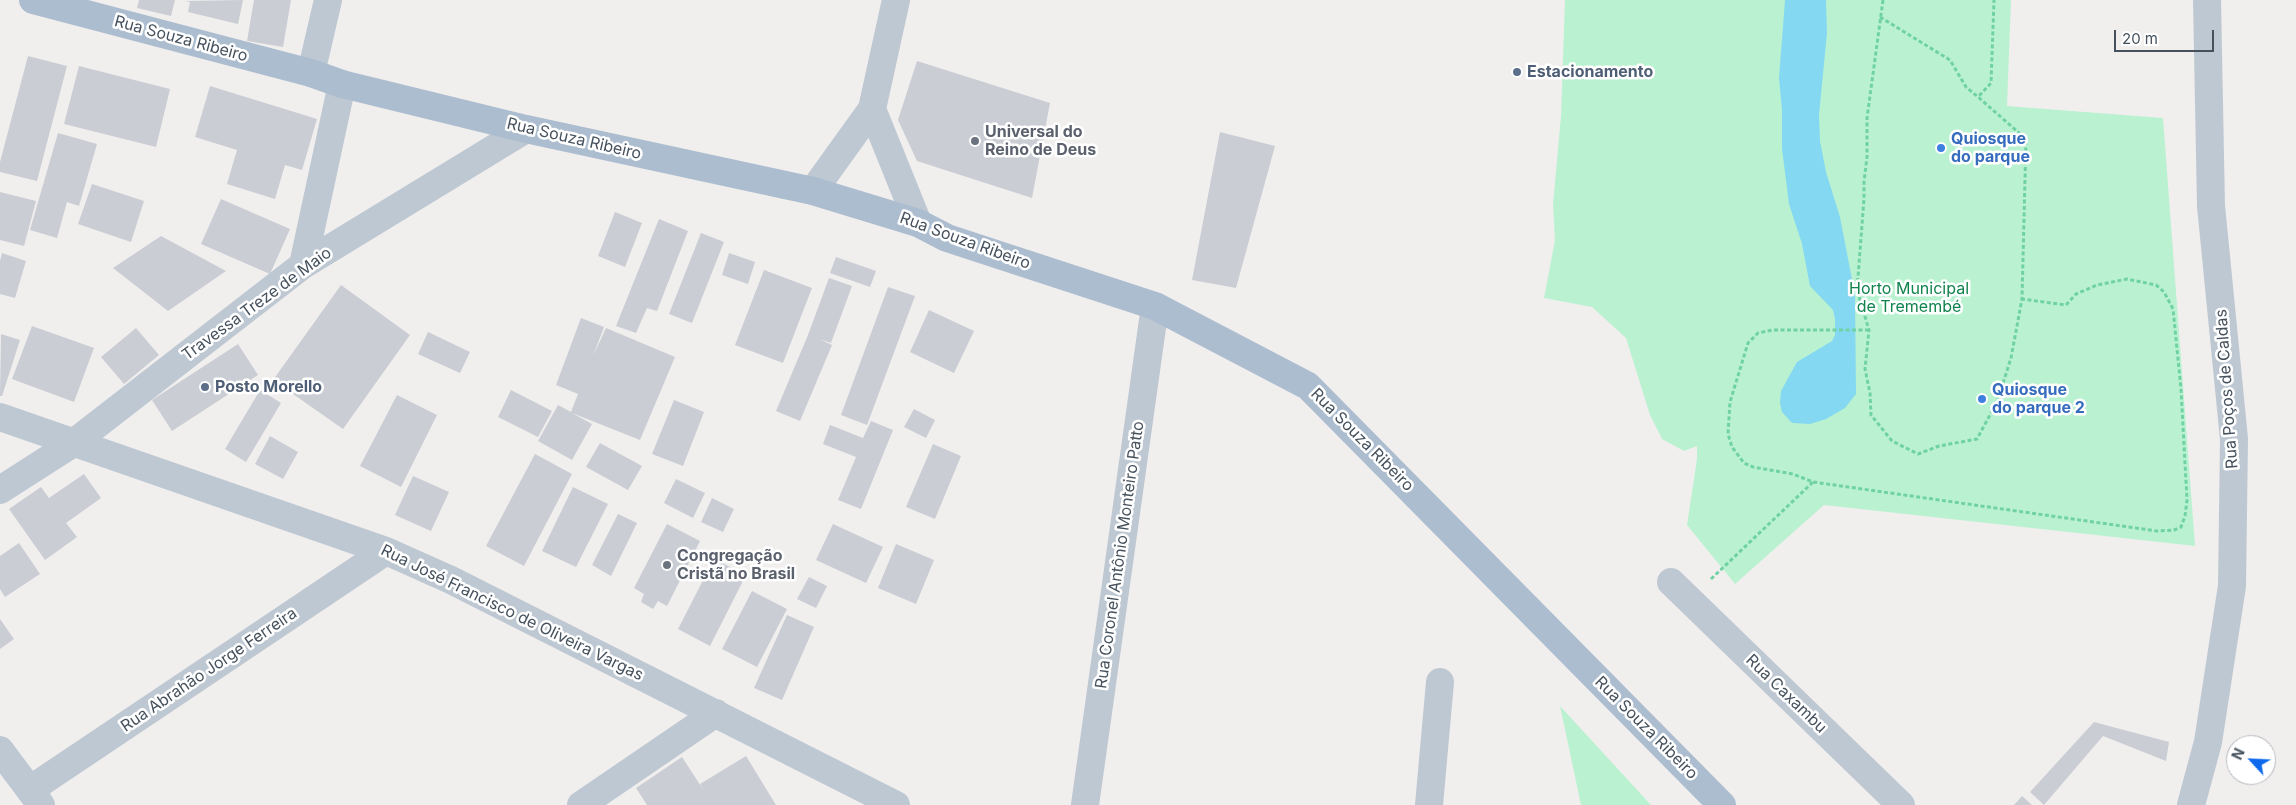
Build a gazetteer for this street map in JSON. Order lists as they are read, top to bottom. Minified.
{"streets":{"main road":["Rua Souza Ribeiro"],"street":["Travessa Treze de Maio","Rua Poços de Caldas","Rua Coronel Antônio Monteiro Patto","Rua José Francisco de Oliveira Vargas","Rua Abrahão Jorge Ferreira","Rua Caxambu"]},"crossings":[["Rua Souza Ribeiro","Travessa Treze de Maio"],["Rua Souza Ribeiro","Rua Coronel Antônio Monteiro Patto"],["Travessa Treze de Maio","Rua José Francisco de Oliveira Vargas"],["Rua José Francisco de Oliveira Vargas","Rua Abrahão Jorge Ferreira"]],"parks":["Horto Municipal de Tremembé"],"places":["Estacionamento","Universal do Reino de Deus","Quiosque do parque","Posto Morello","Quiosque do parque 2","Congregação Cristã no Brasil"],"scale_bar":"20 m","north":"top left"}
